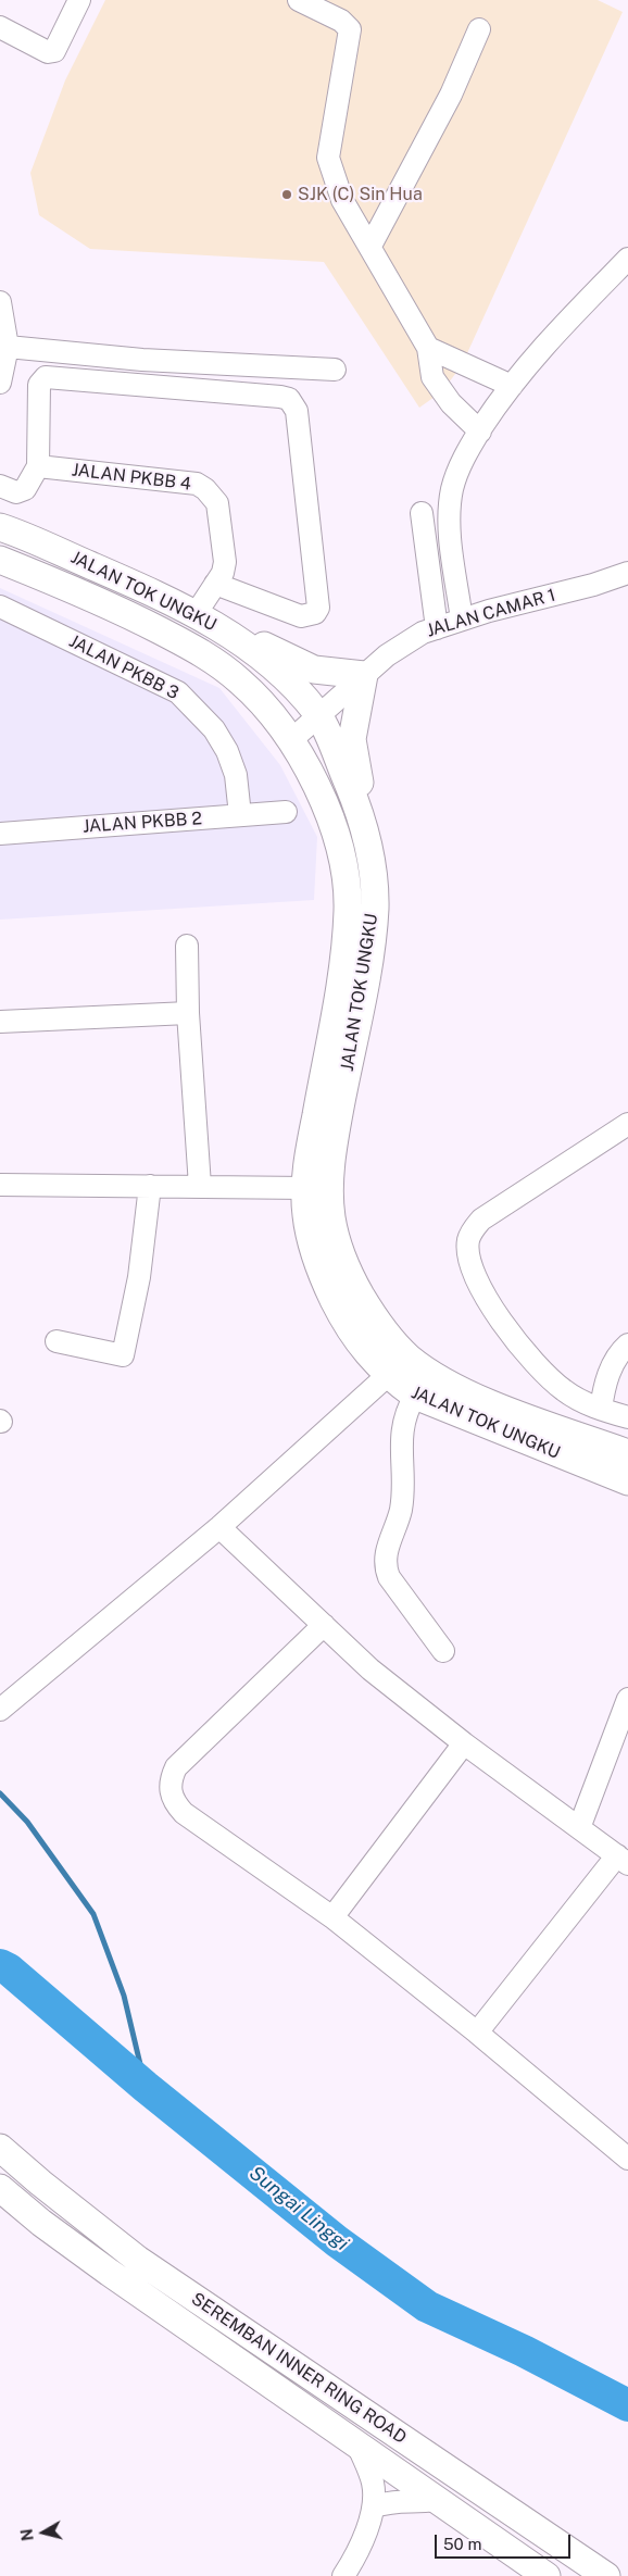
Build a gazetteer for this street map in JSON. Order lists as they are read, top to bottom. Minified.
{"streets":{"main road":["JALAN TOK UNGKU","SEREMBAN INNER RING ROAD"],"street":["JALAN PKBB 4","JALAN CAMAR 1","JALAN PKBB 3","JALAN PKBB 2"]},"crossings":[["JALAN PKBB 4","JALAN TOK UNGKU"],["JALAN TOK UNGKU","JALAN CAMAR 1"],["JALAN PKBB 3","JALAN PKBB 2"]],"water":["Sungai Linggi"],"places":["SJK (C) Sin Hua"],"scale_bar":"50 m","north":"left"}
